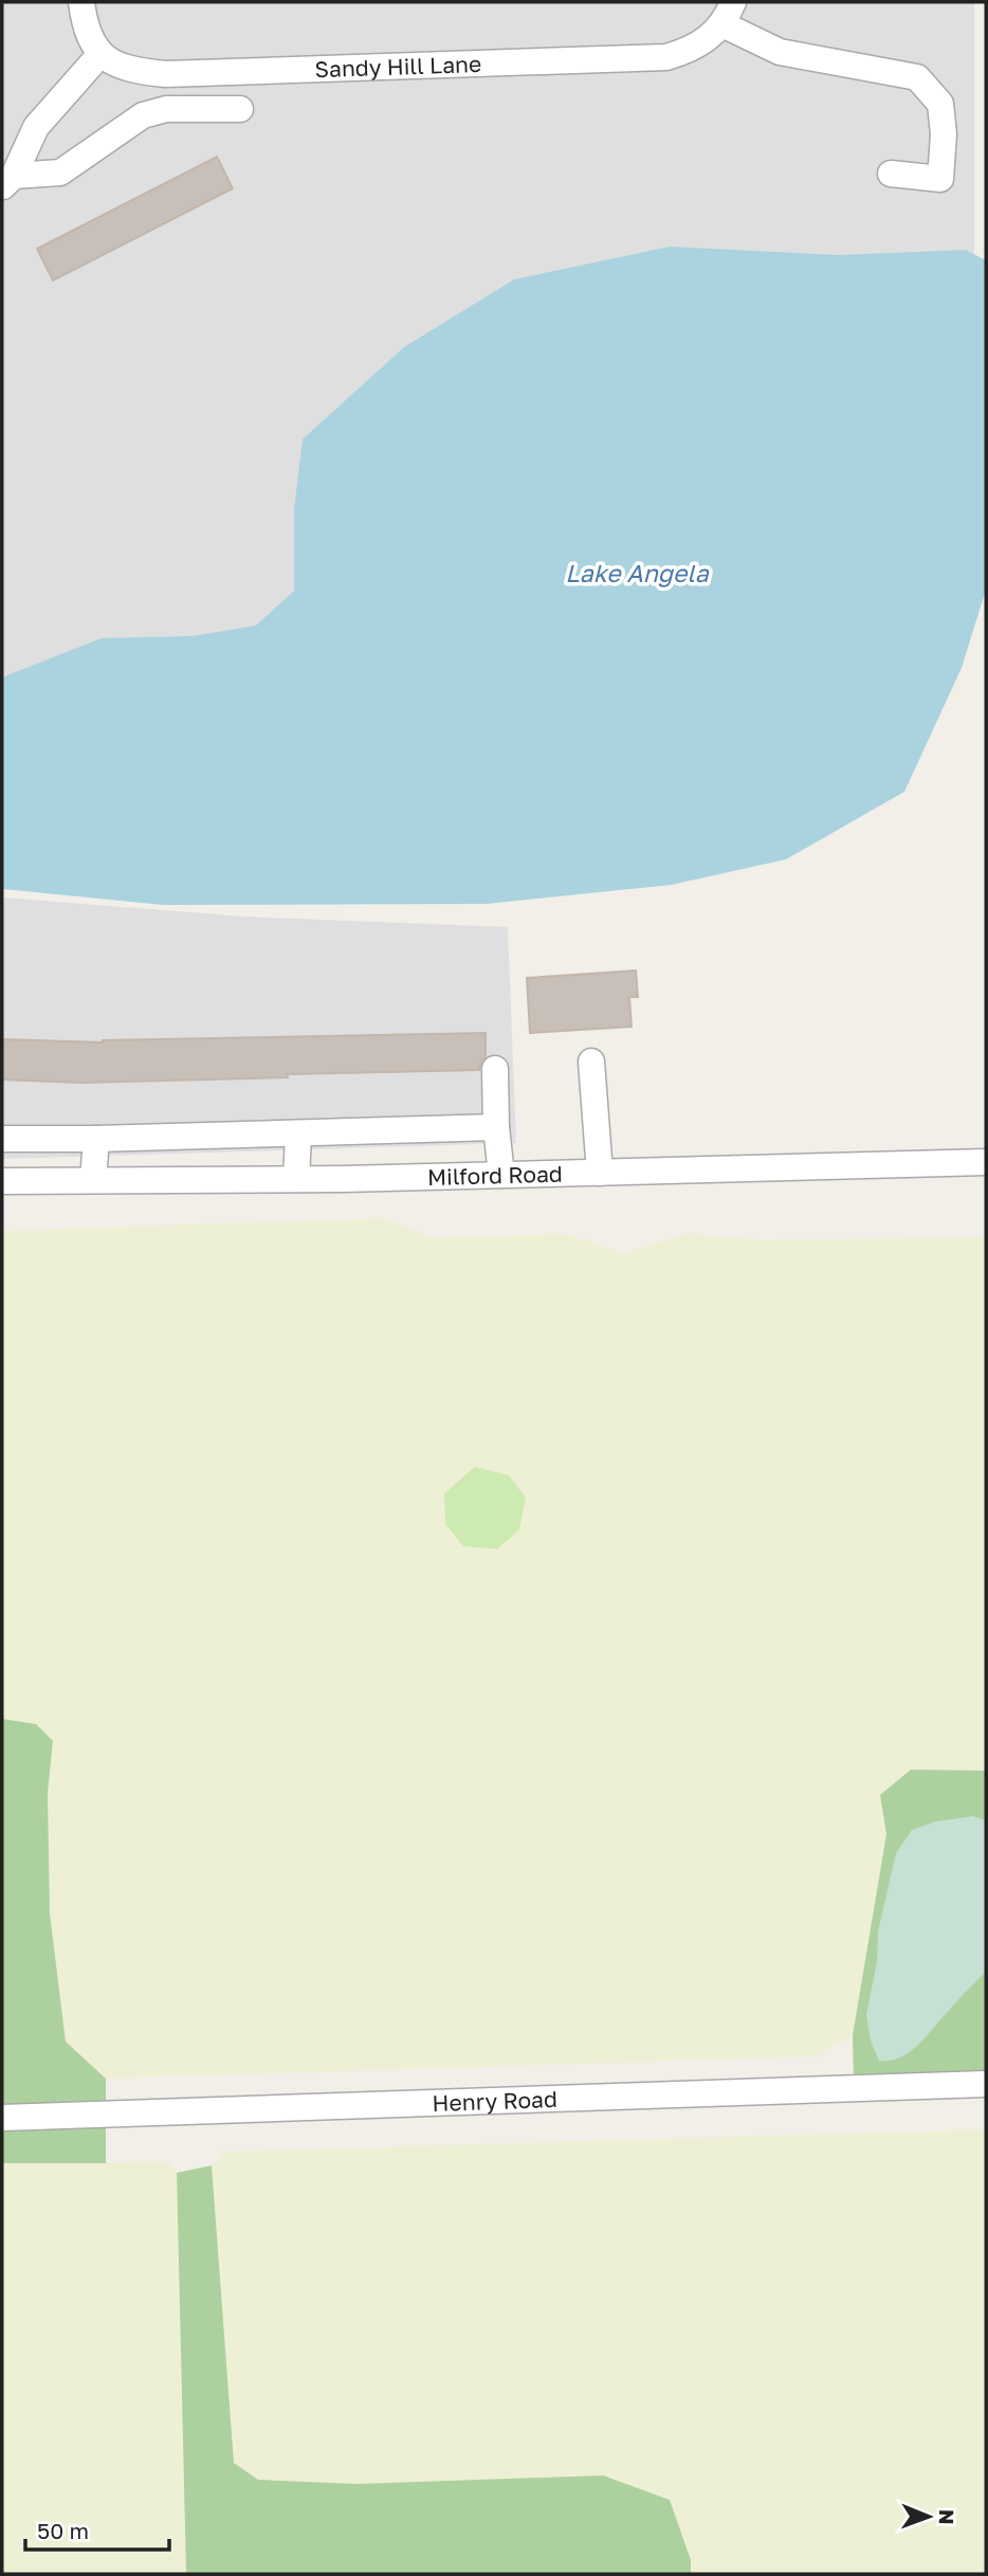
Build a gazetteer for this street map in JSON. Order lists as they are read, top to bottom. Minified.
{"streets":{"street":["Sandy Hill Lane","Milford Road","Henry Road"]},"water":["Lake Angela"],"scale_bar":"50 m","north":"right"}
